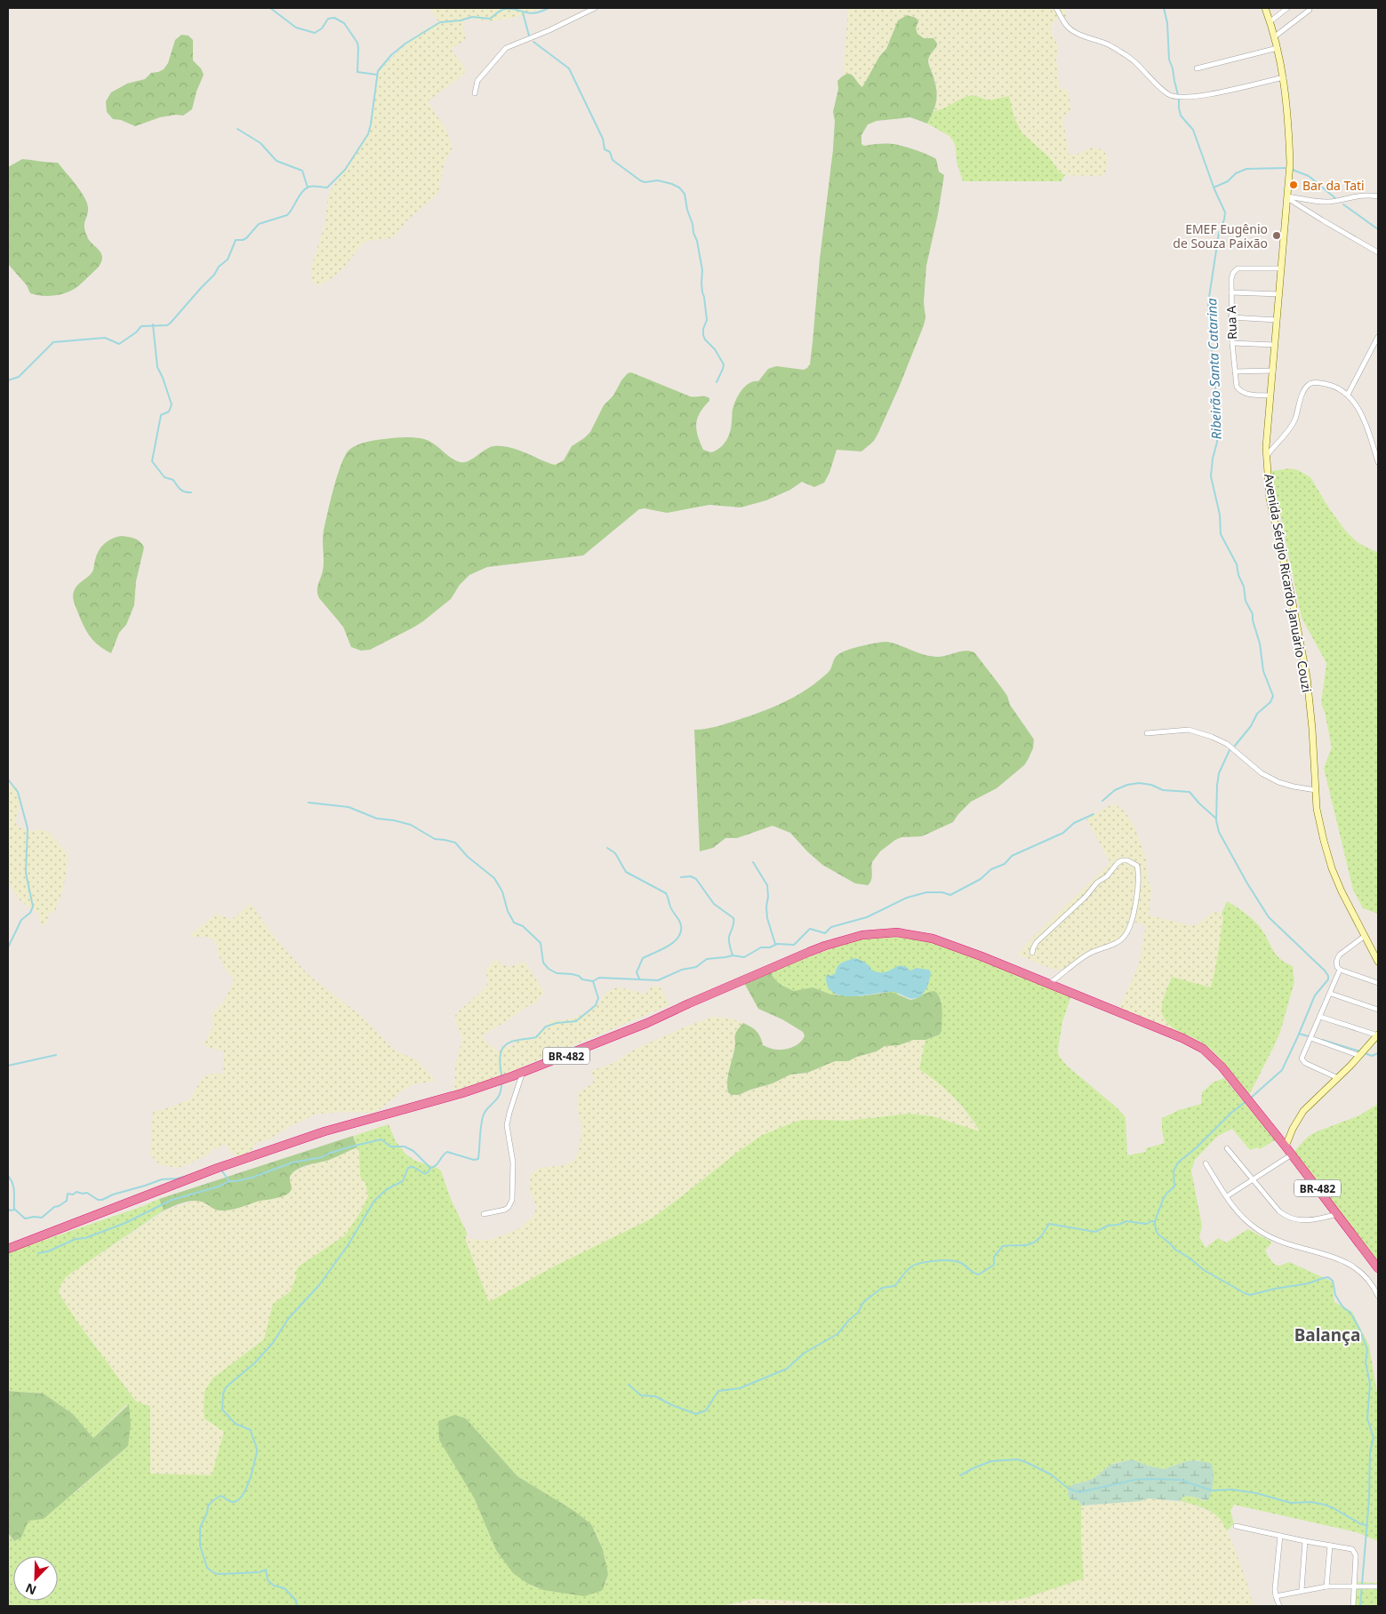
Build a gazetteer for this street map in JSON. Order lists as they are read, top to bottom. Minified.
{"streets":{"highway":["BR-482"],"street":["Rua A","Avenida Sérgio Ricardo Januário Couzi"]},"crossings":[["Rua A","Avenida Sérgio Ricardo Januário Couzi"]],"districts":["Balança"],"water":["Ribeirão Santa Catarina"],"places":["Bar da Tati","EMEF Eugênio de Souza Paixão"],"north":"bottom left"}
